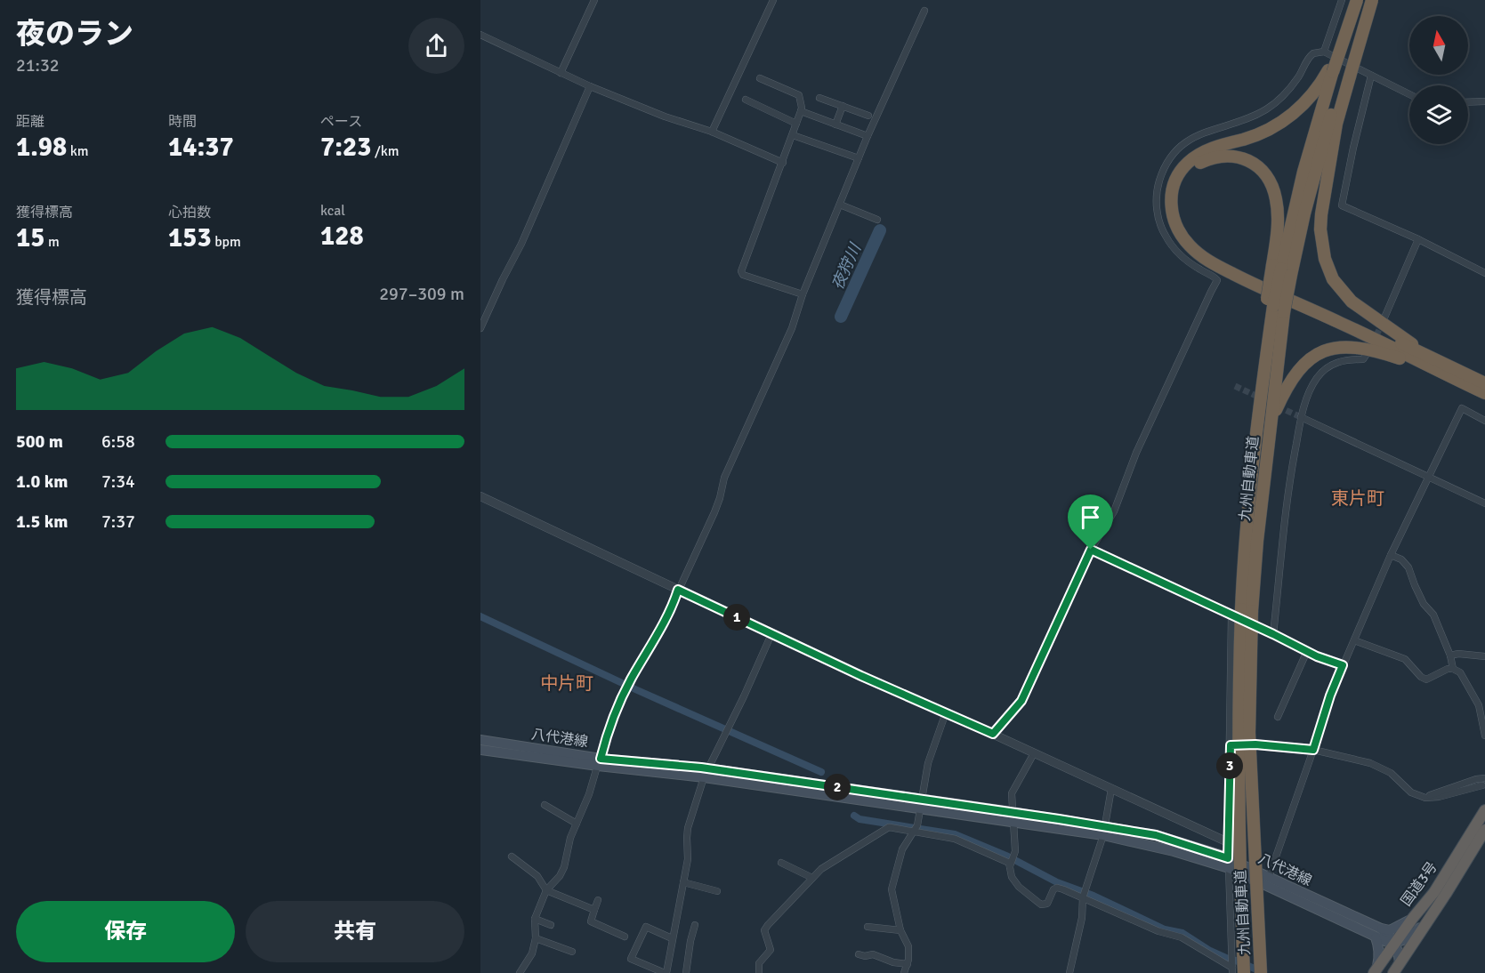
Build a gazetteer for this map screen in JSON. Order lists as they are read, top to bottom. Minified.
{"streets":{"highway":["九州自動車道","国道3号"],"main road":["八代港線"]},"crossings":[["八代港線","国道3号"]],"districts":["東片町","中片町"],"water":["夜狩川"],"north":"top","page":{"heading":["夜のラン","21:32"],"stats":[["距離","1.98 km"],["時間","14:37"],["ペース","7:23 /km"],["獲得標高","15 m"],["心拍数","153 bpm"],["kcal","128"]],"chart":["獲得標高","297–309 m"],"list":[{"name":"500 m","note":"6:58"},{"name":"1.0 km","note":"7:34"},{"name":"1.5 km","note":"7:37"}],"pins":["1","3","2"],"buttons":["保存","共有"]}}
